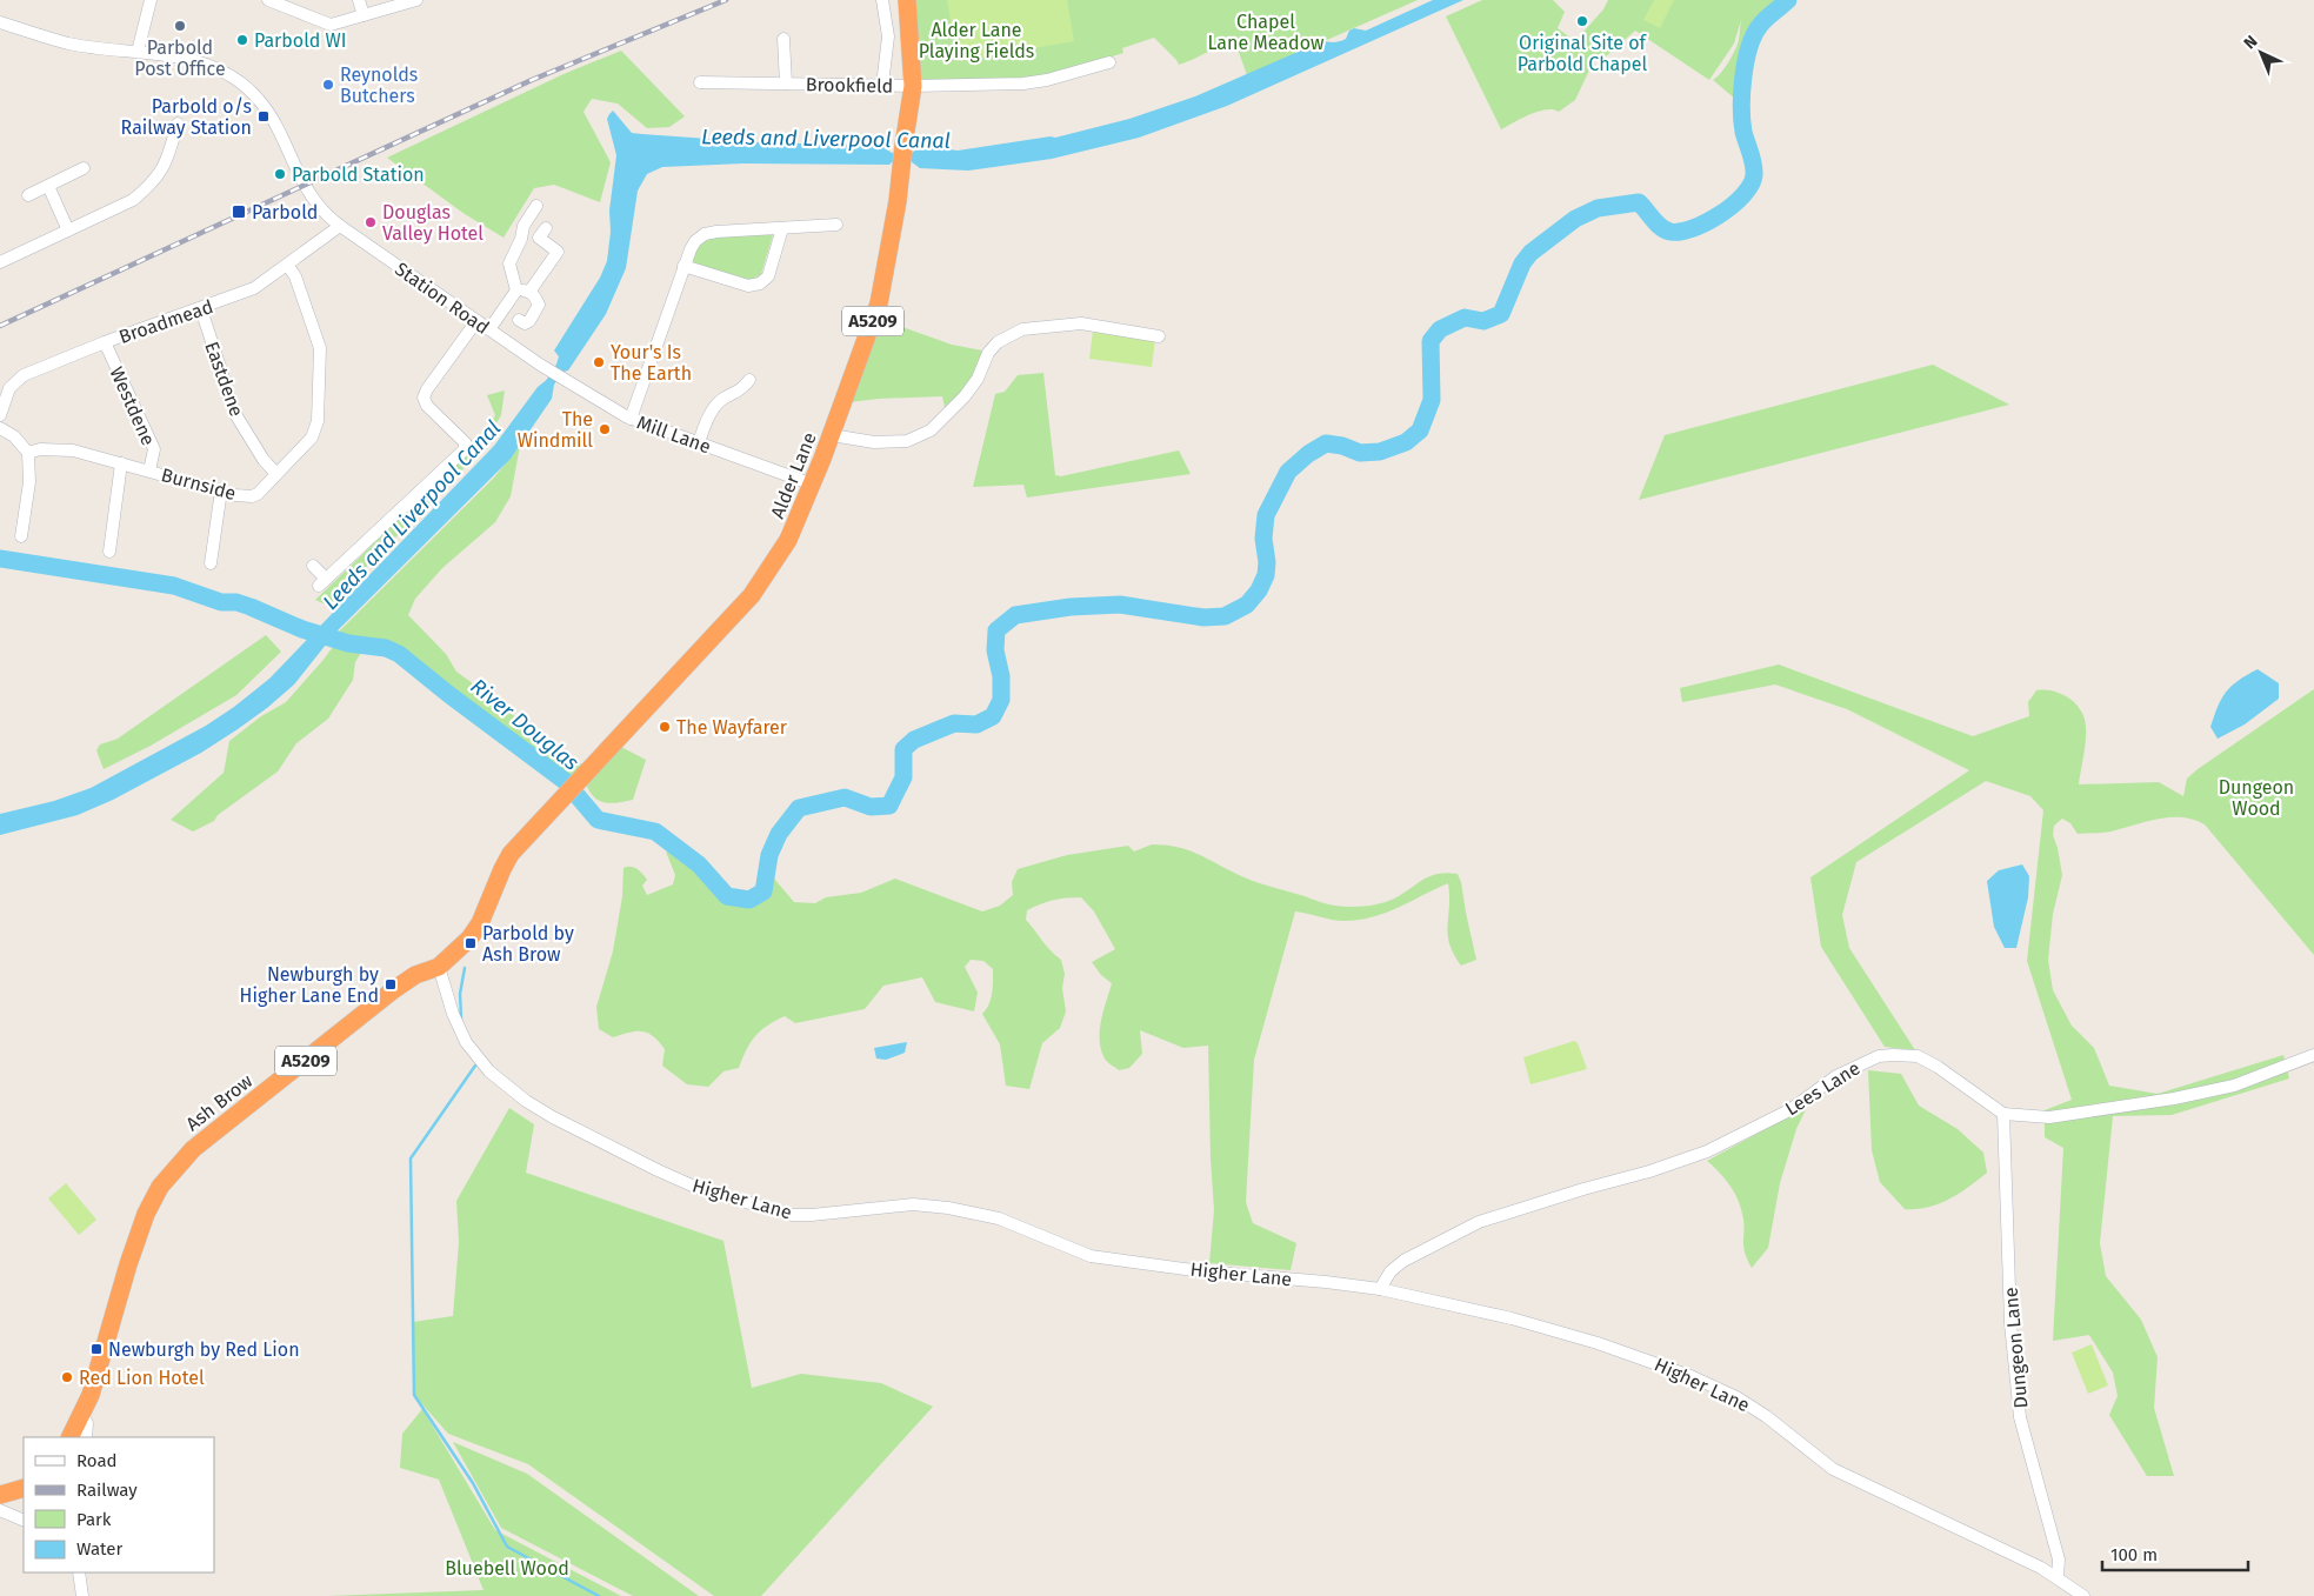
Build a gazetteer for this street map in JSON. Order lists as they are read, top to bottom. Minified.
{"streets":{"highway":["A5209","Alder Lane","Ash Brow"],"street":["Brookfield","Station Road","Broadmead","Eastdene","Westdene","Mill Lane","Burnside","Lees Lane","Higher Lane","Dungeon Lane"]},"crossings":[["Brookfield","Alder Lane"],["Station Road","Broadmead"],["Station Road","Mill Lane"],["Broadmead","Eastdene"],["Broadmead","Westdene"],["Broadmead","Burnside"],["A5209","Ash Brow"],["Eastdene","Burnside"],["Westdene","Burnside"],["Mill Lane","Alder Lane"],["Alder Lane","Ash Brow"],["Lees Lane","Higher Lane"],["Lees Lane","Dungeon Lane"],["Ash Brow","Higher Lane"],["Higher Lane","Dungeon Lane"]],"water":["Leeds and Liverpool Canal","River Douglas"],"parks":["Chapel Lane Meadow","Alder Lane Playing Fields","Dungeon Wood","Bluebell Wood"],"places":{"other":["Original Site of Parbold Chapel","Parbold Post Office","Parbold WI","Reynolds Butchers","Parbold Station","Douglas Valley Hotel","Your's Is The Earth","The Windmill","The Wayfarer","Red Lion Hotel"],"transit":["Parbold o/s Railway Station","Parbold","Parbold by Ash Brow","Newburgh by Higher Lane End","Newburgh by Red Lion"]},"legend":["Road","Railway","Park","Water"],"scale_bar":"100 m","north":"top left"}
